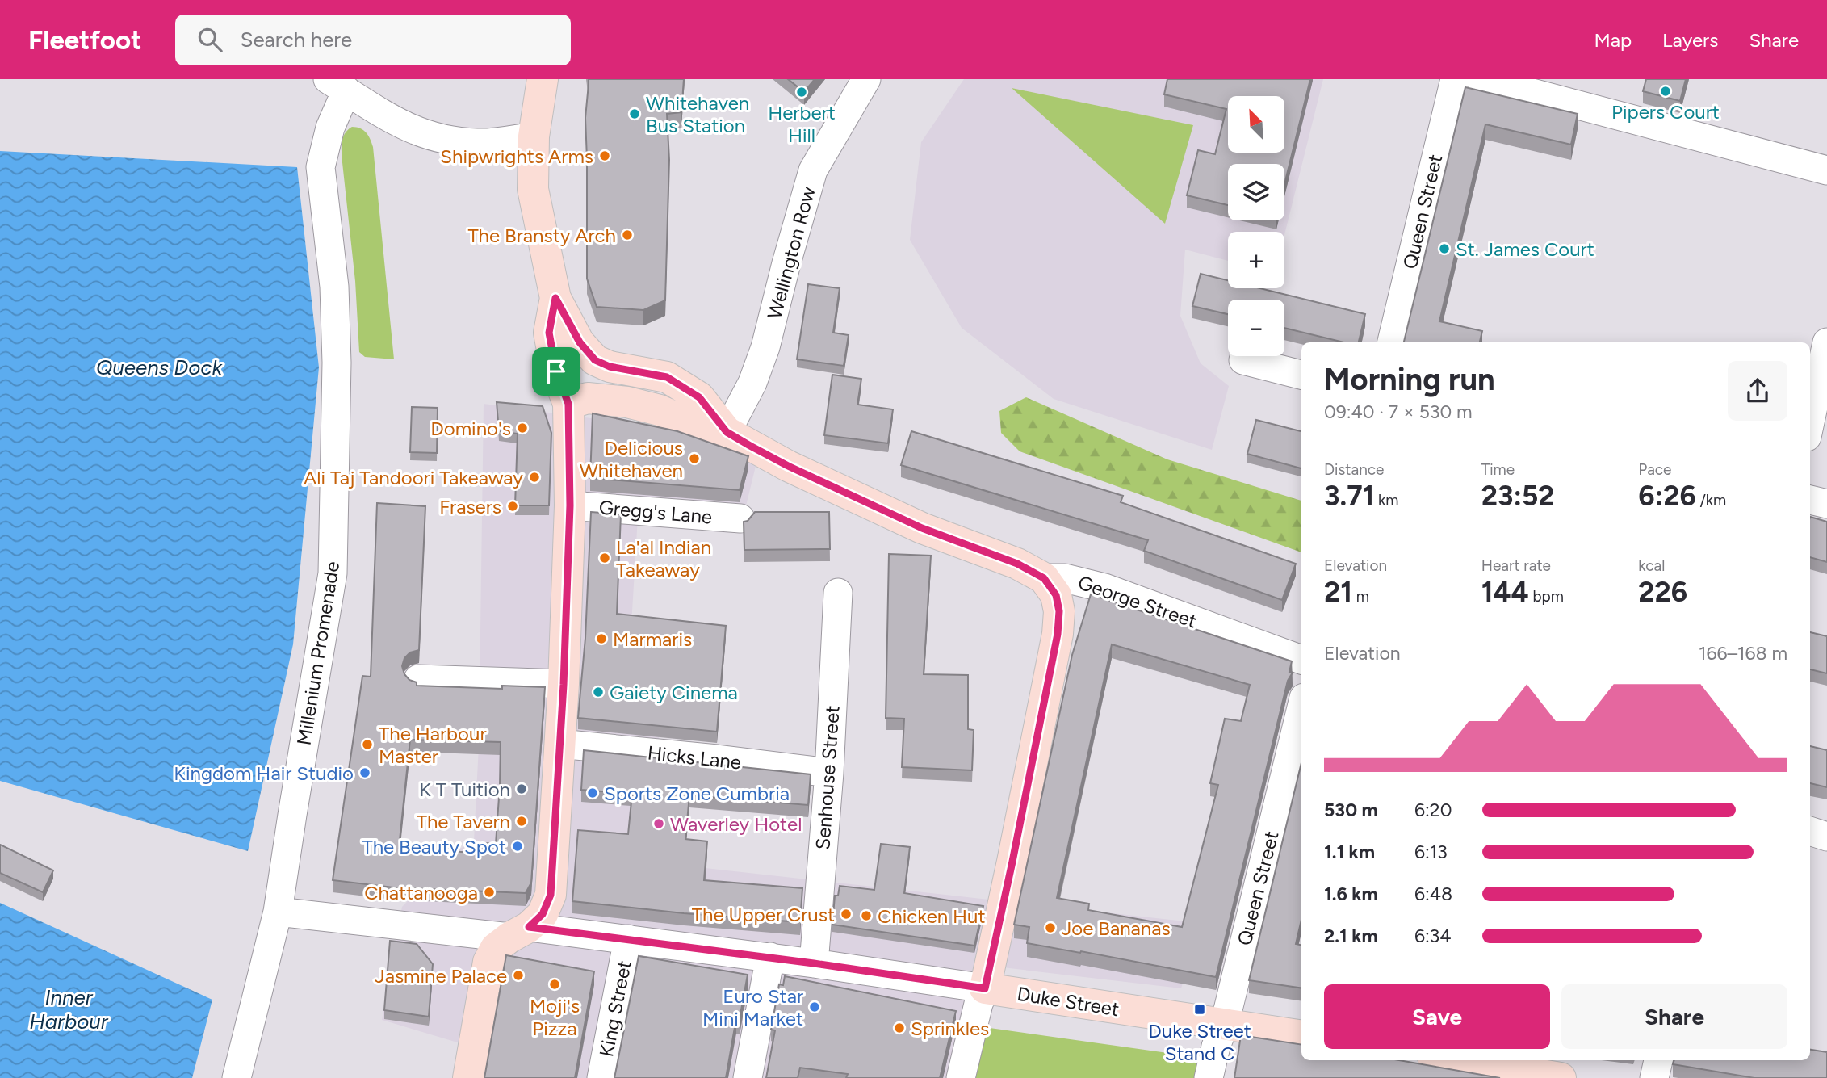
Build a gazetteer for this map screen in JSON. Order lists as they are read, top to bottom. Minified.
{"streets":{"main road":["George Street","Duke Street"],"street":["Queen Street","Wellington Row","Gregg's Lane","Millenium Promenade","Hicks Lane","Senhouse Street","King Street"]},"crossings":[["Queen Street","Duke Street"],["Wellington Row","George Street"],["Millenium Promenade","Duke Street"],["Hicks Lane","Senhouse Street"],["Senhouse Street","Duke Street"],["Duke Street","King Street"]],"water":["Queens Dock","Inner Harbour"],"places":{"other":["Pipers Court","Herbert Hill","Whitehaven Bus Station","Shipwrights Arms","The Bransty Arch","St. James Court","Domino's","Delicious Whitehaven","Ali Taj Tandoori Takeaway","Frasers","La'al Indian Takeaway","Marmaris","Gaiety Cinema","The Harbour Master","Kingdom Hair Studio","K T Tuition","Sports Zone Cumbria","The Tavern","Waverley Hotel","The Beauty Spot","Chattanooga","The Upper Crust","Chicken Hut","Joe Bananas","Jasmine Palace","Moji's Pizza","Euro Star Mini Market","Sprinkles"],"transit":["Duke Street Stand C"]},"north":"top left","page":{"header":"Fleetfoot","search":"Search here","nav":["Map","Layers","Share"],"map_buttons":["+","−"],"heading":["Morning run","09:40 · 7 × 530 m"],"stats":[["Distance","3.71 km"],["Time","23:52"],["Pace","6:26 /km"],["Elevation","21 m"],["Heart rate","144 bpm"],["kcal","226"]],"chart":["Elevation","166–168 m"],"list":[{"name":"530 m","note":"6:20"},{"name":"1.1 km","note":"6:13"},{"name":"1.6 km","note":"6:48"},{"name":"2.1 km","note":"6:34"}],"buttons":["Save","Share"]}}
